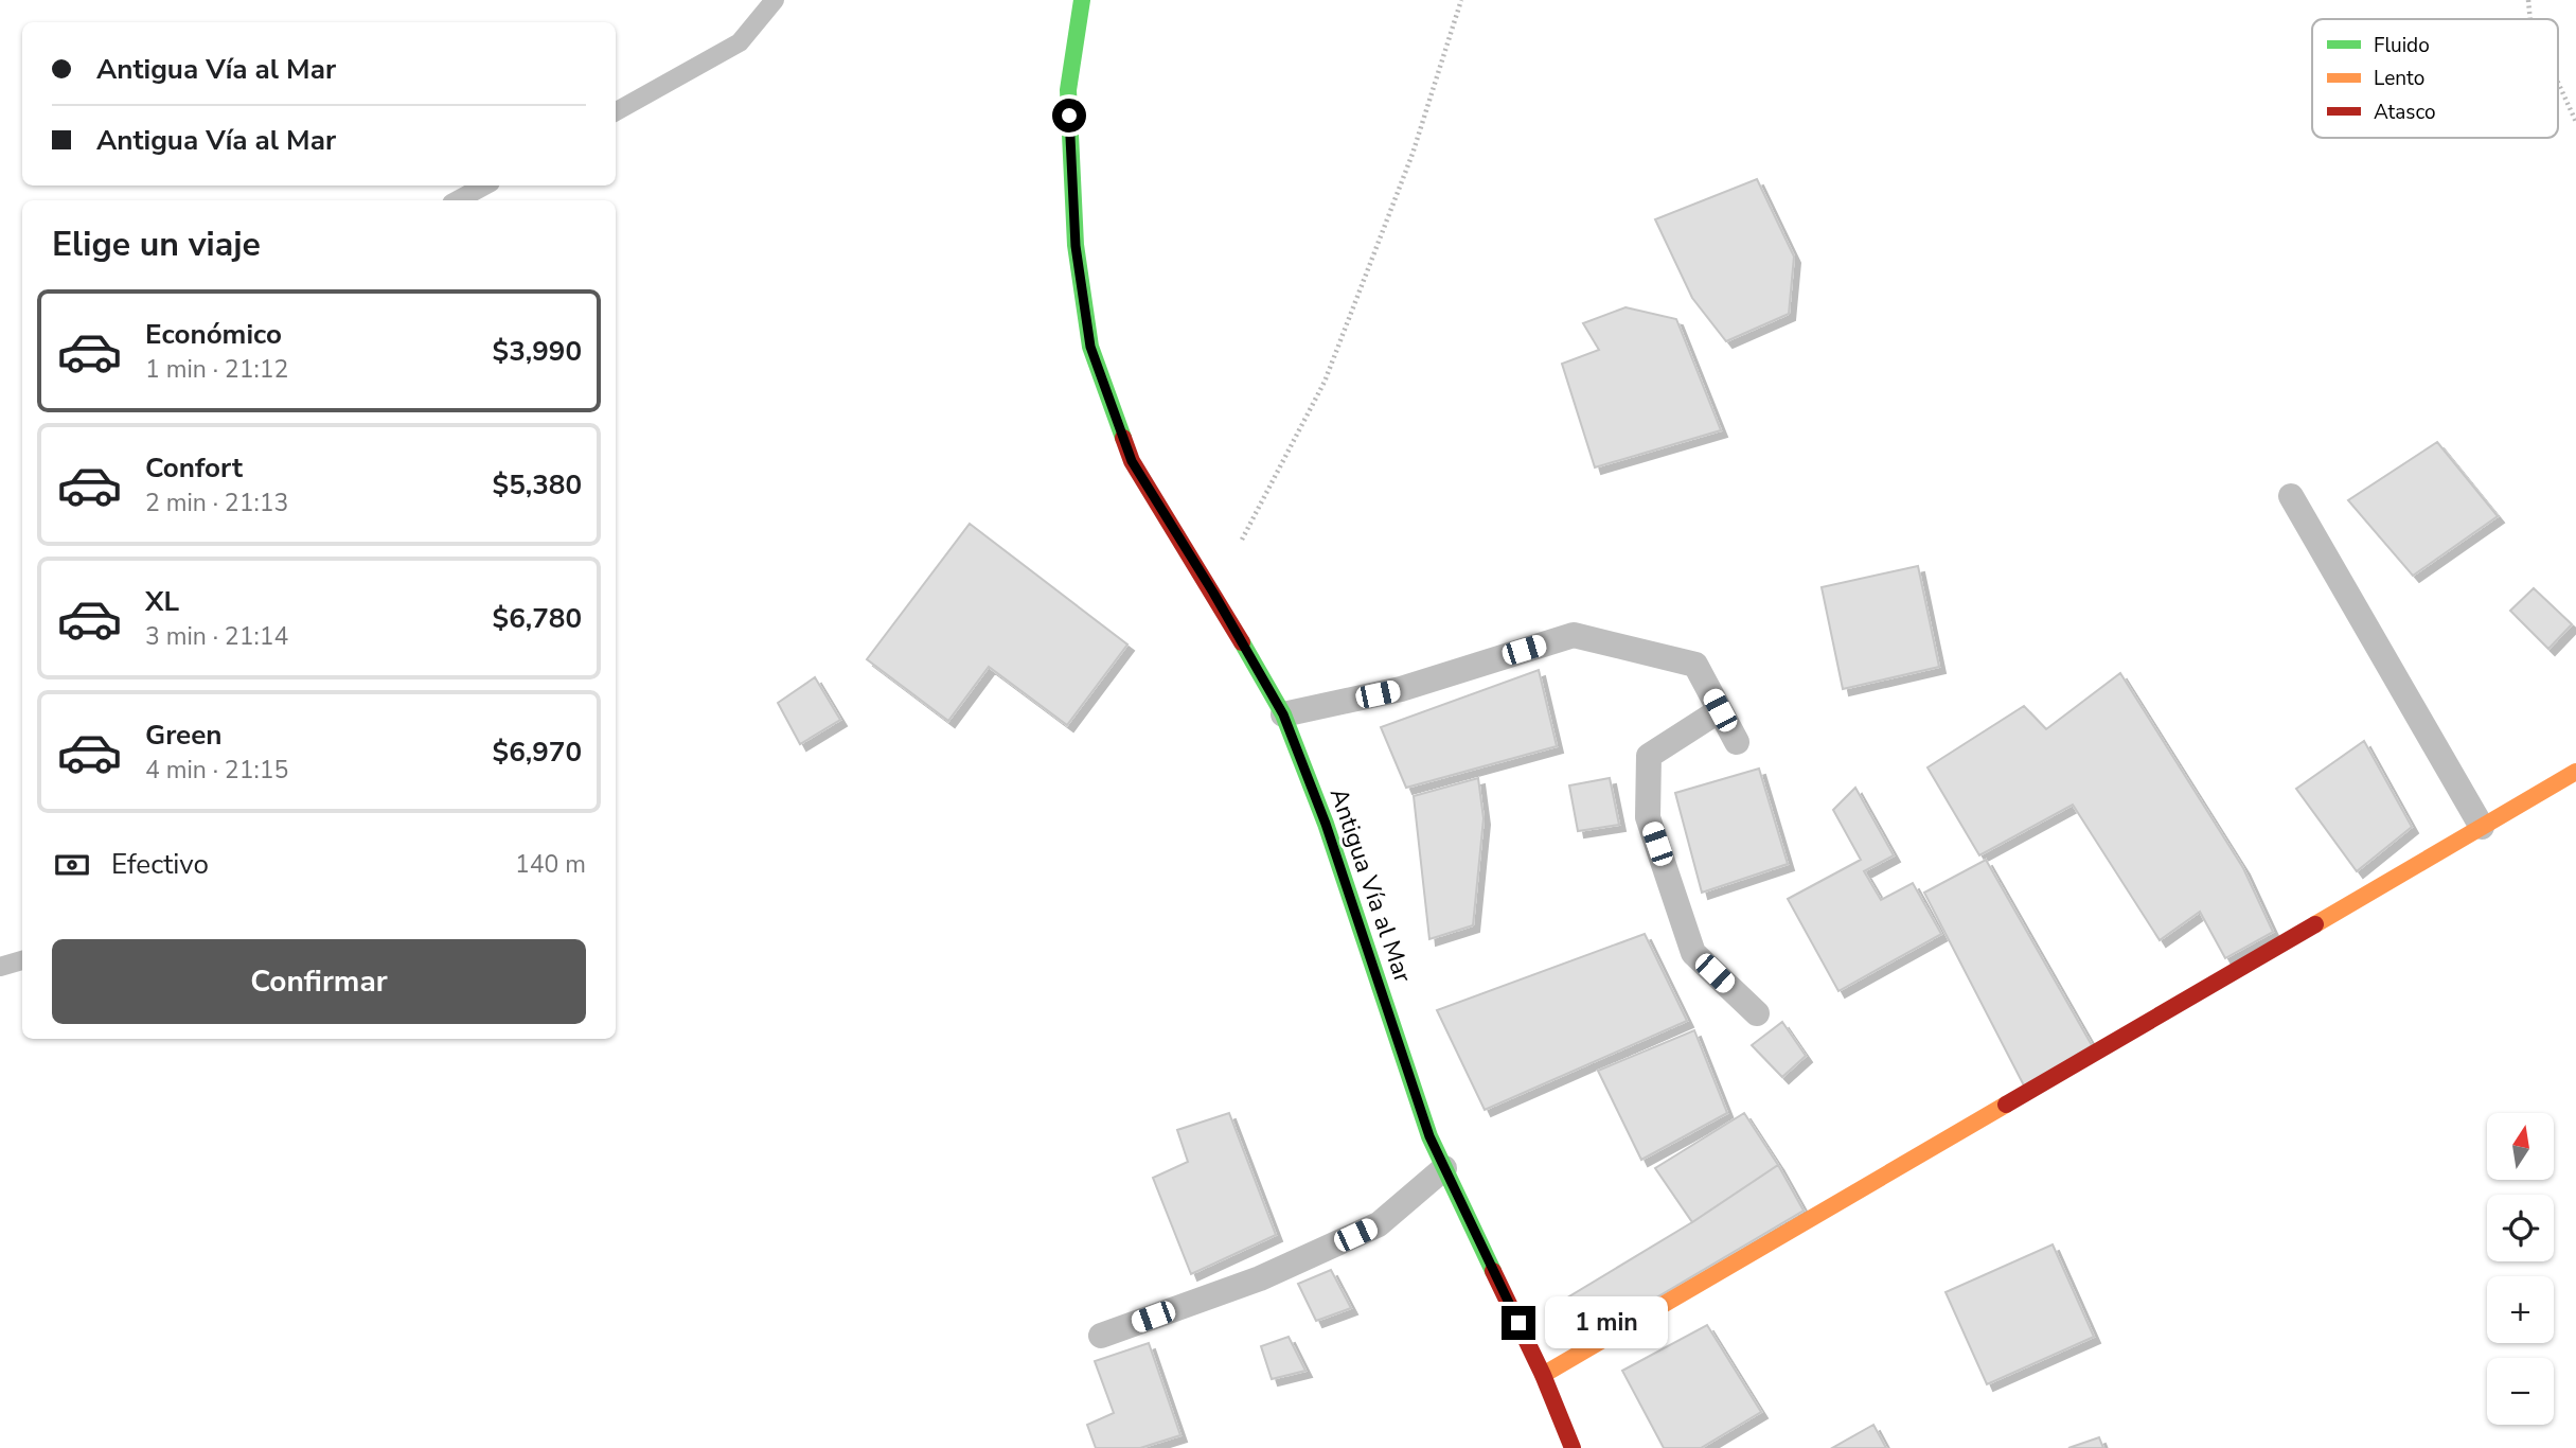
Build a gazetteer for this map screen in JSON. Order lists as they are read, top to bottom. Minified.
{"streets":{"main road":["Antigua Vía al Mar"]},"legend":["Fluido","Lento","Atasco"],"north":"top","page":{"banner":["Antigua Vía al Mar","Antigua Vía al Mar"],"heading":"Elige un viaje","list":[{"name":"Económico","note":"1 min · 21:12","value":"$3,990"},{"name":"Confort","note":"2 min · 21:13","value":"$5,380"},{"name":"XL","note":"3 min · 21:14","value":"$6,780"},{"name":"Green","note":"4 min · 21:15","value":"$6,970"}],"pay":["Efectivo","140 m"],"buttons":"Confirmar","map_buttons":["+","−"],"bubble":"1 min"}}
